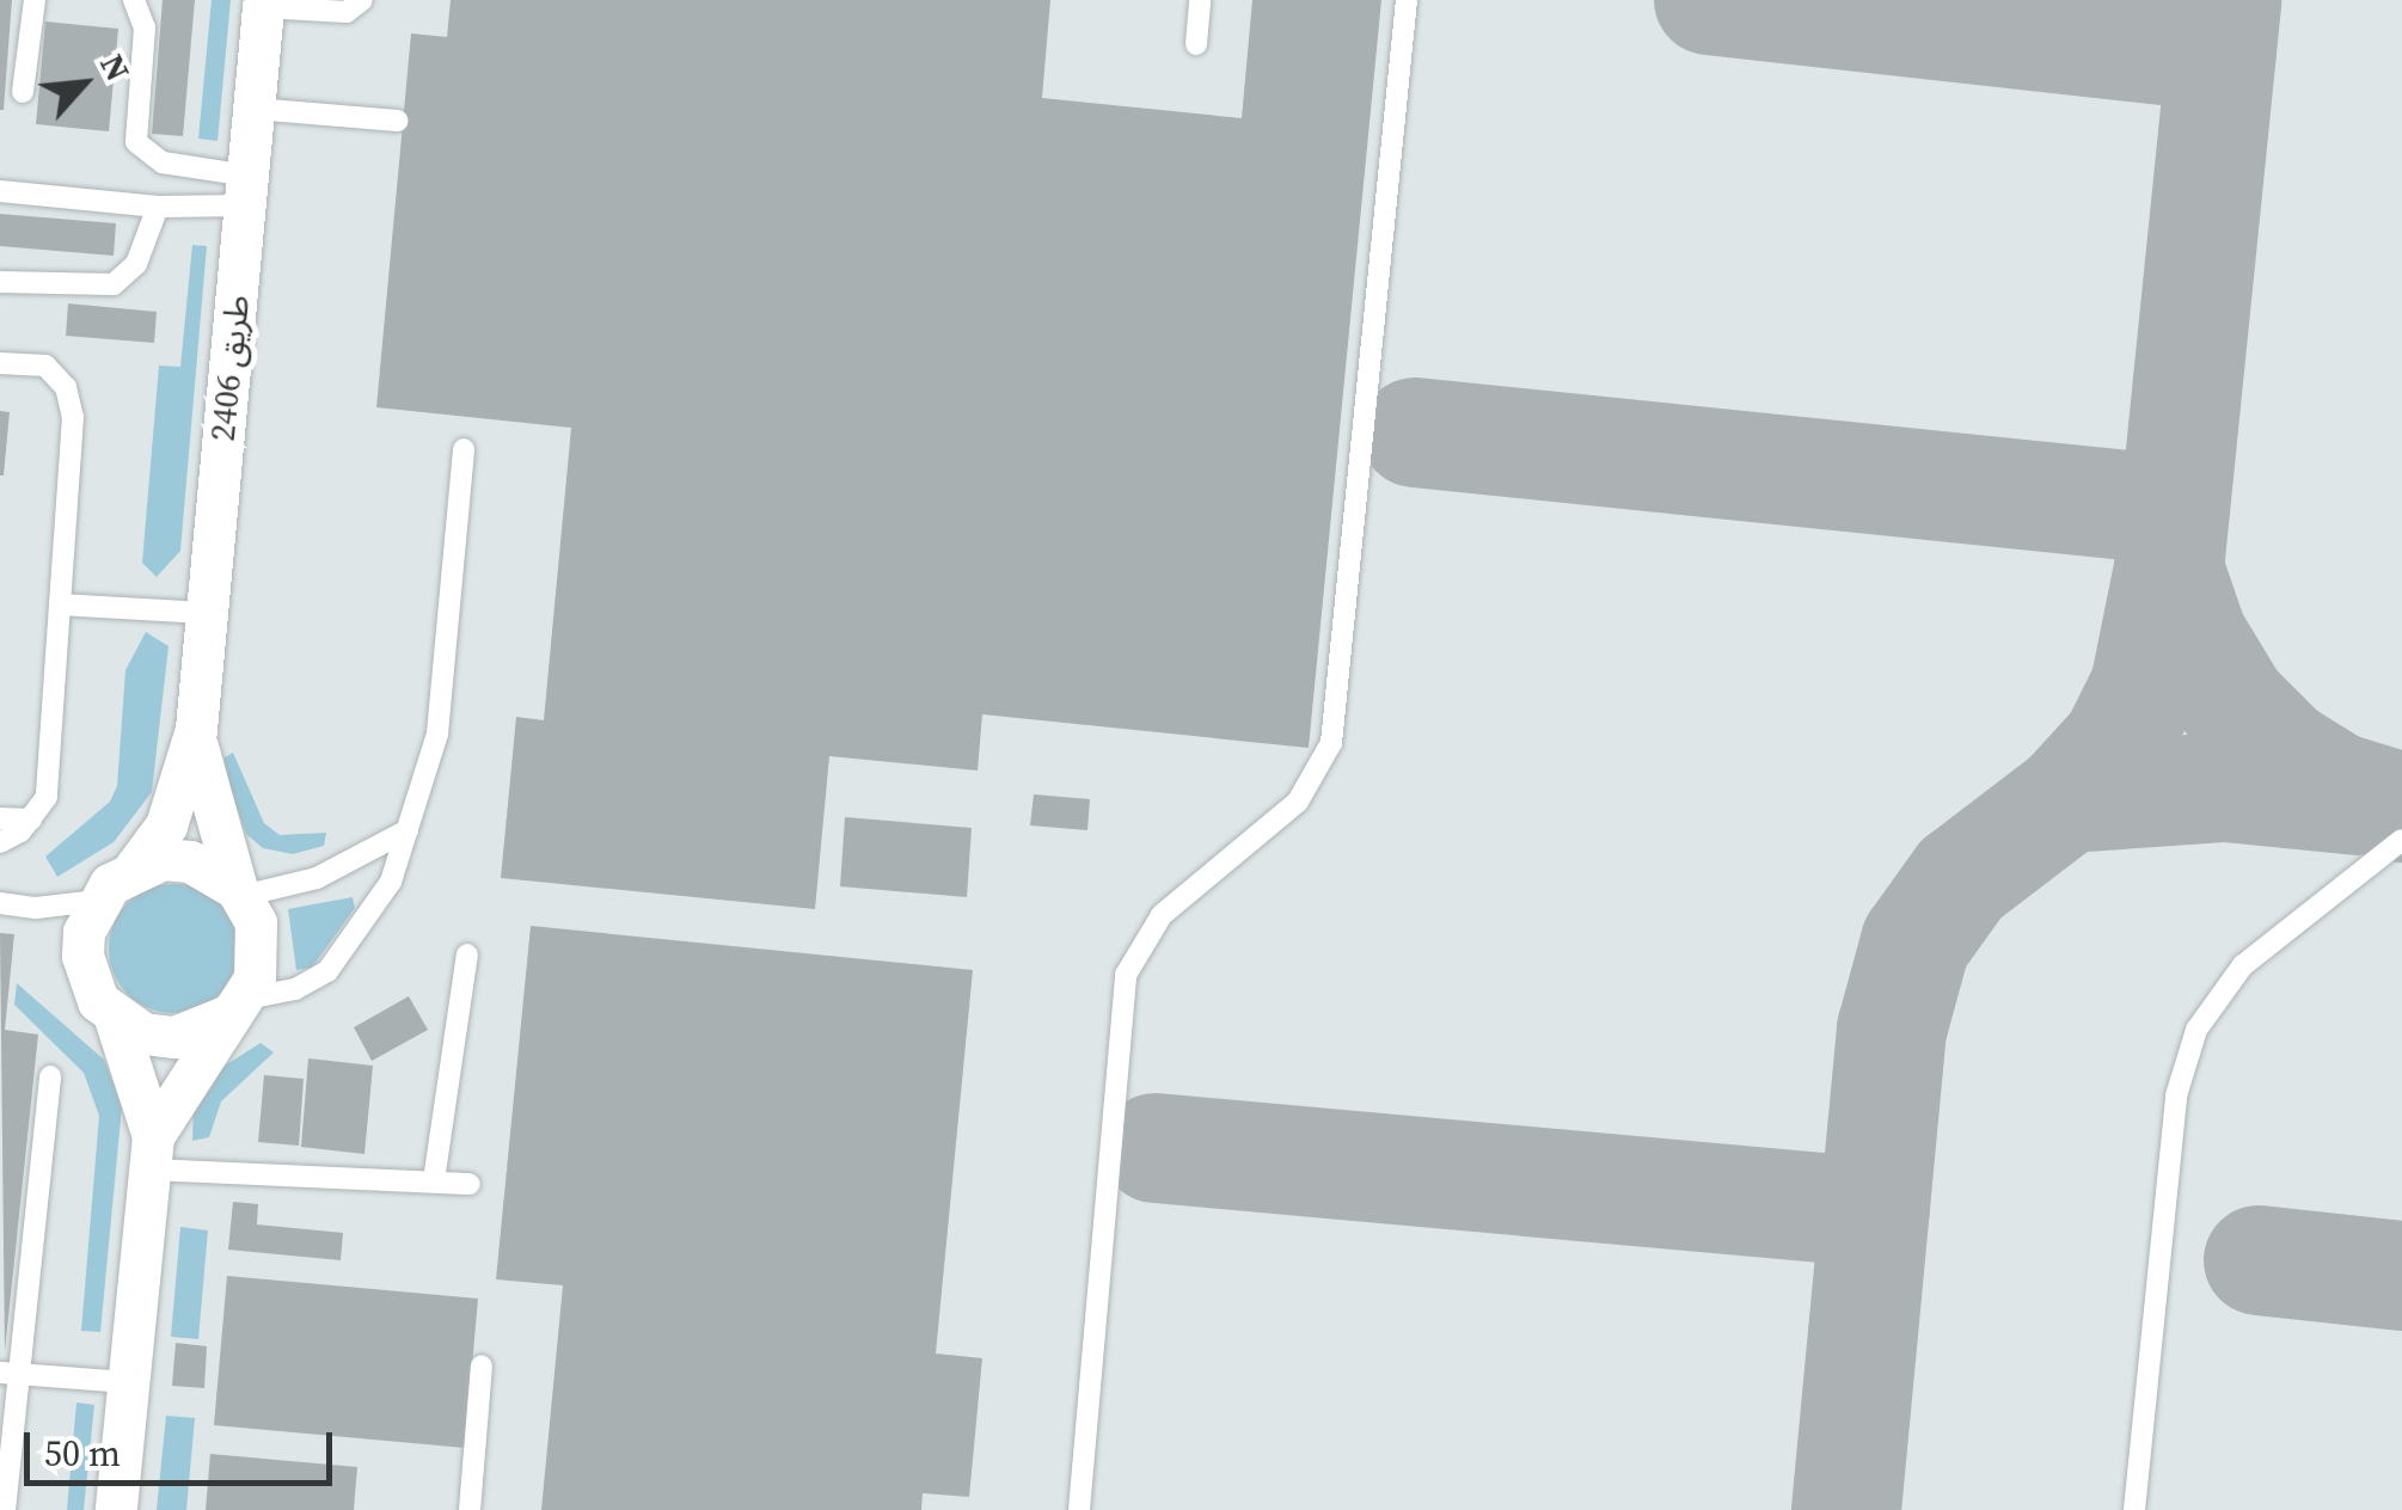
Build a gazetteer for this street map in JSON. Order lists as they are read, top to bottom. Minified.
{"streets":{"street":["طريق 2406"]},"scale_bar":"50 m","north":"top right"}
